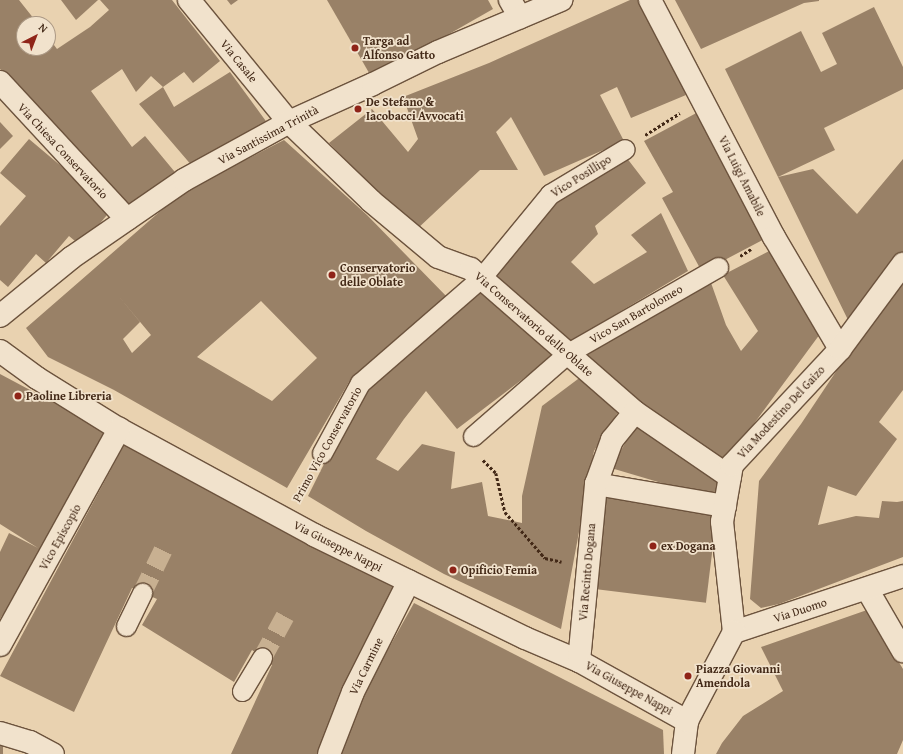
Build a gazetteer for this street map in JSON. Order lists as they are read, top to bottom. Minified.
{"streets":{"street":["Via Casale","Via Santissima Trinità","Via Chiesa Conservatorio","Vico Posillipo","Via Luigi Amabile","Vico San Bartolomeo","Via Conservatorio delle Oblate","Via Modestino Del Gaizo","Primo Vico Conservatorio","Vico Episcopio","Via Giuseppe Nappi","Via Recinto Dogana","Via Duomo","Via Carmine"]},"crossings":[["Via Casale","Via Santissima Trinità"],["Via Casale","Via Conservatorio delle Oblate"],["Via Santissima Trinità","Via Chiesa Conservatorio"],["Via Santissima Trinità","Via Conservatorio delle Oblate"],["Vico Posillipo","Via Luigi Amabile"],["Vico Posillipo","Via Conservatorio delle Oblate"],["Vico Posillipo","Primo Vico Conservatorio"],["Via Luigi Amabile","Via Modestino Del Gaizo"],["Vico San Bartolomeo","Via Conservatorio delle Oblate"],["Via Conservatorio delle Oblate","Via Modestino Del Gaizo"],["Via Conservatorio delle Oblate","Primo Vico Conservatorio"],["Via Conservatorio delle Oblate","Via Recinto Dogana"],["Via Modestino Del Gaizo","Via Duomo"],["Primo Vico Conservatorio","Via Giuseppe Nappi"],["Vico Episcopio","Via Giuseppe Nappi"],["Via Giuseppe Nappi","Via Recinto Dogana"],["Via Giuseppe Nappi","Via Carmine"]],"places":["Targa ad Alfonso Gatto","De Stefano & Iacobacci Avvocati","Conservatorio delle Oblate","Paoline Libreria","ex Dogana","Opificio Femia","Piazza Giovanni Amendola"],"north":"top right"}
